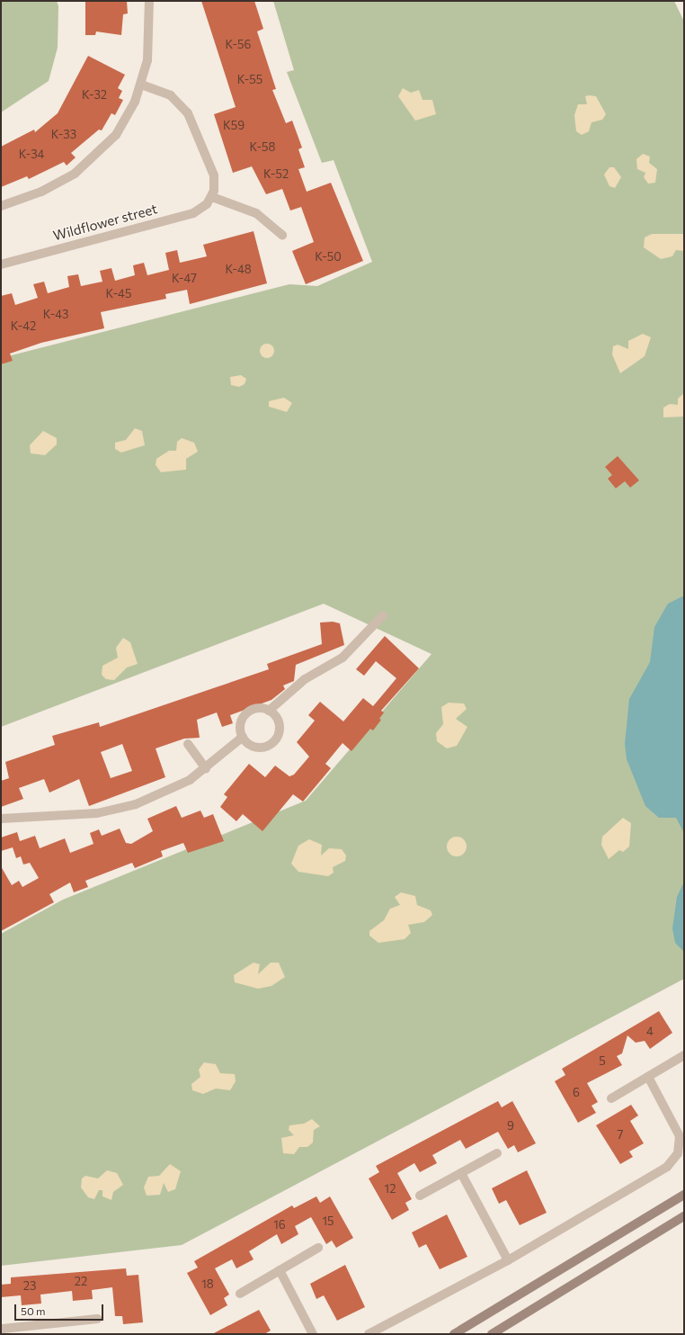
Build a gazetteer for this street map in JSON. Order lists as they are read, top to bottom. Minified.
{"streets":{"street":["Wildflower street"]},"house_numbers":["K-56","K-55","K-32","K59","K-33","K-58","K-34","K-52","K-50","K-48","K-47","K-45","K-43","K-42","4","5","6","9","7","12","15","16","22","18","23"],"scale_bar":"50 m"}
